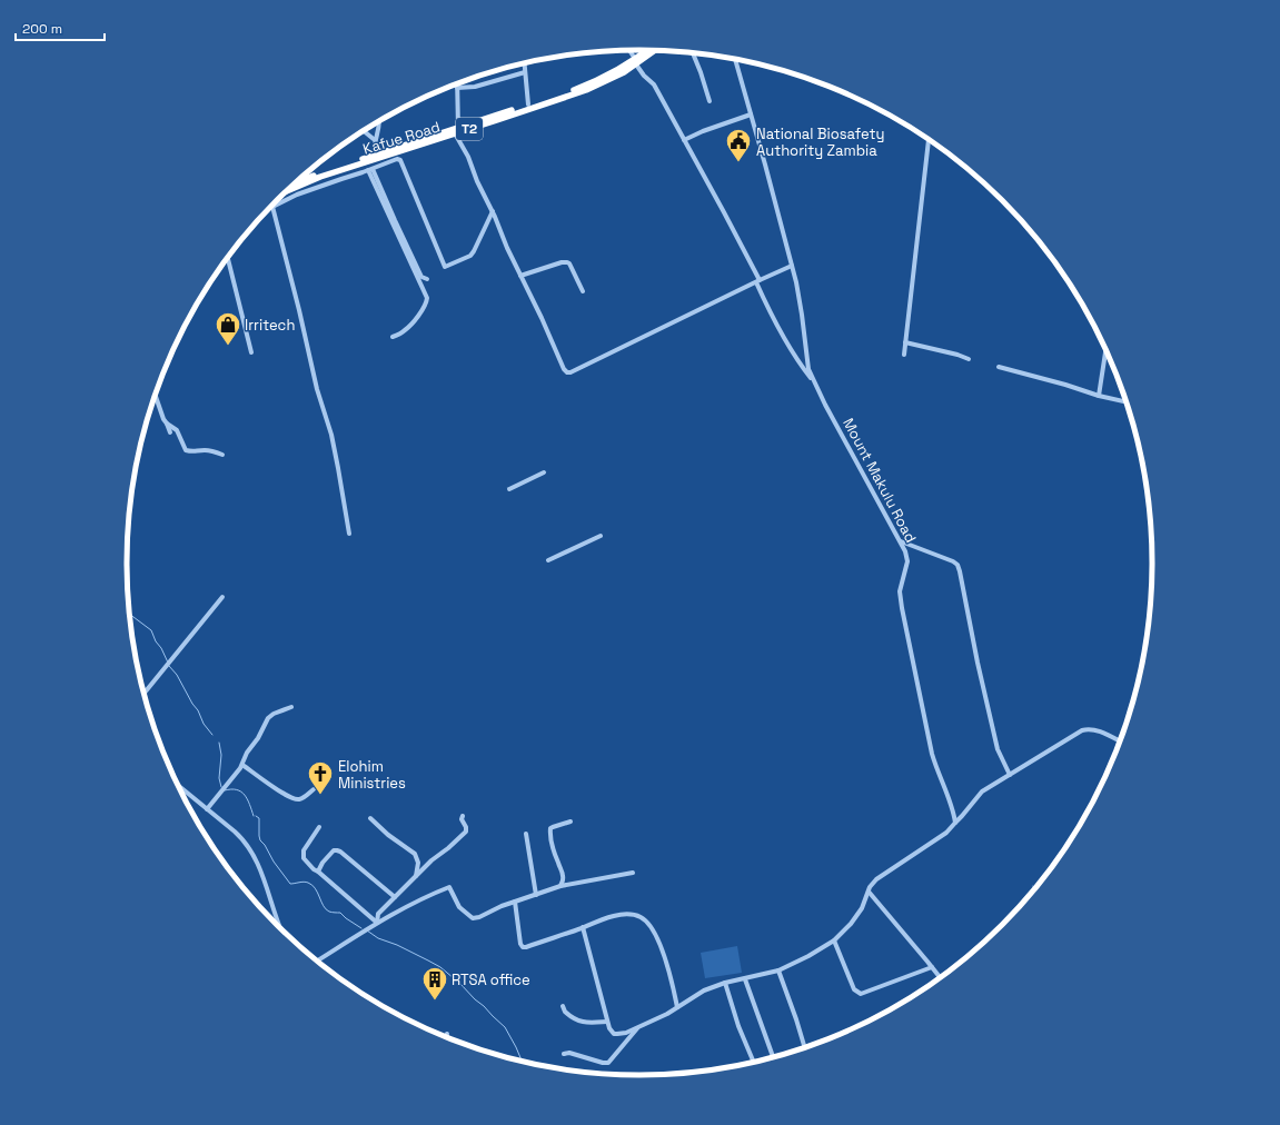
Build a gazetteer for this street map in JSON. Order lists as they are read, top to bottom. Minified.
{"streets":{"highway":["T2","Kafue Road"],"street":["Mount Makulu Road"]},"places":{"public building":["National Biosafety Authority Zambia"],"shop":["Irritech"],"church":["Elohim Ministries"],"building":["RTSA office"]},"scale_bar":"200 m"}
